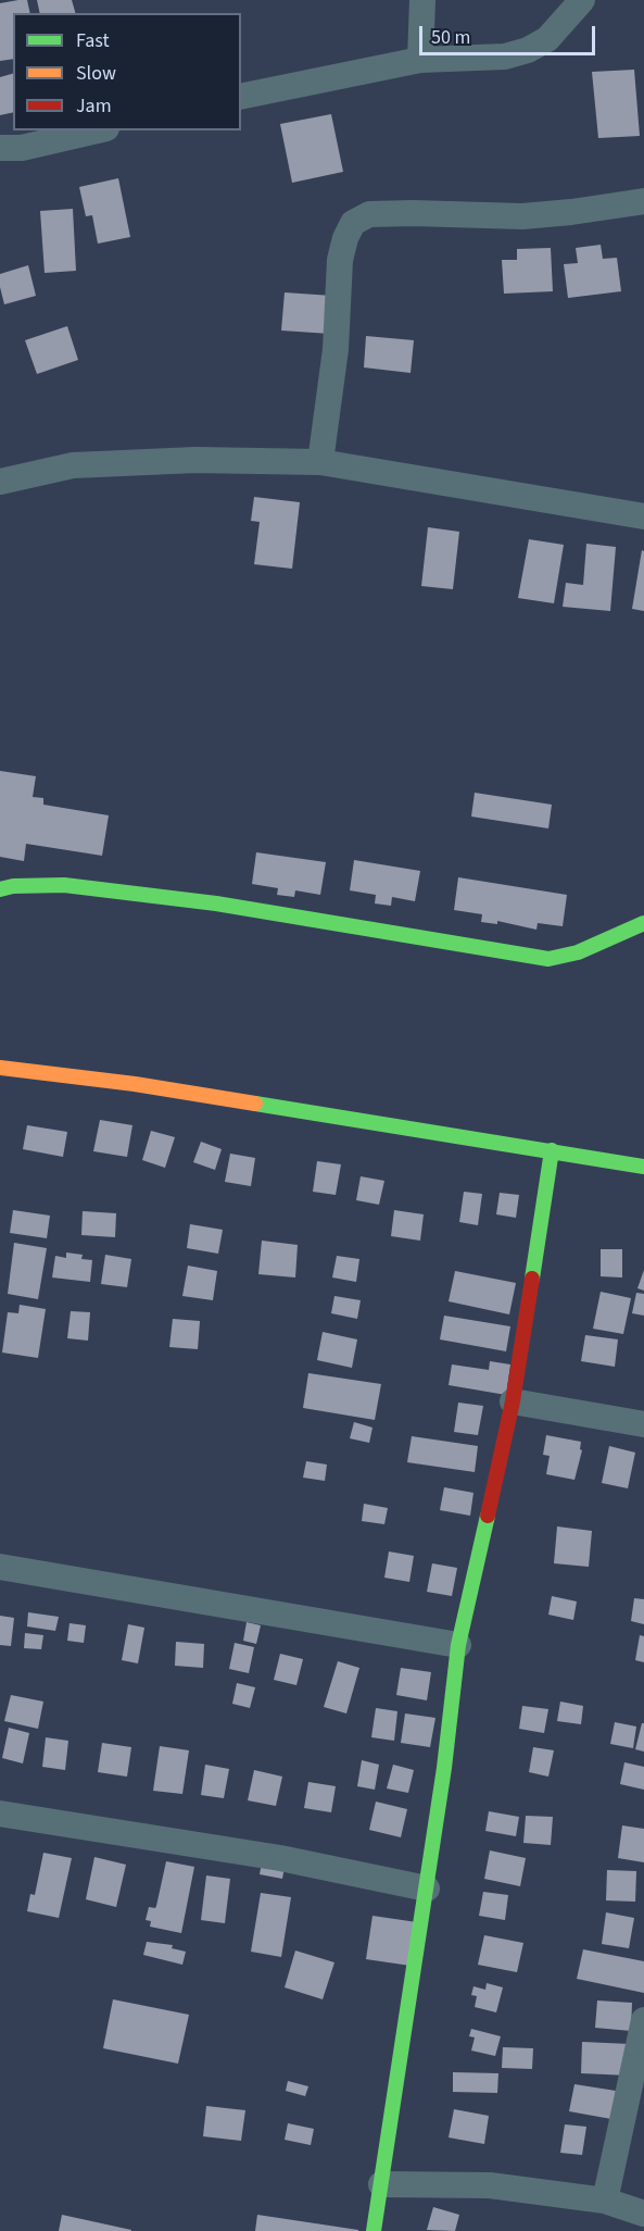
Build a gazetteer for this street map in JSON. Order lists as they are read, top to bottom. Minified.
{"legend":["Fast","Slow","Jam"],"scale_bar":"50 m"}
